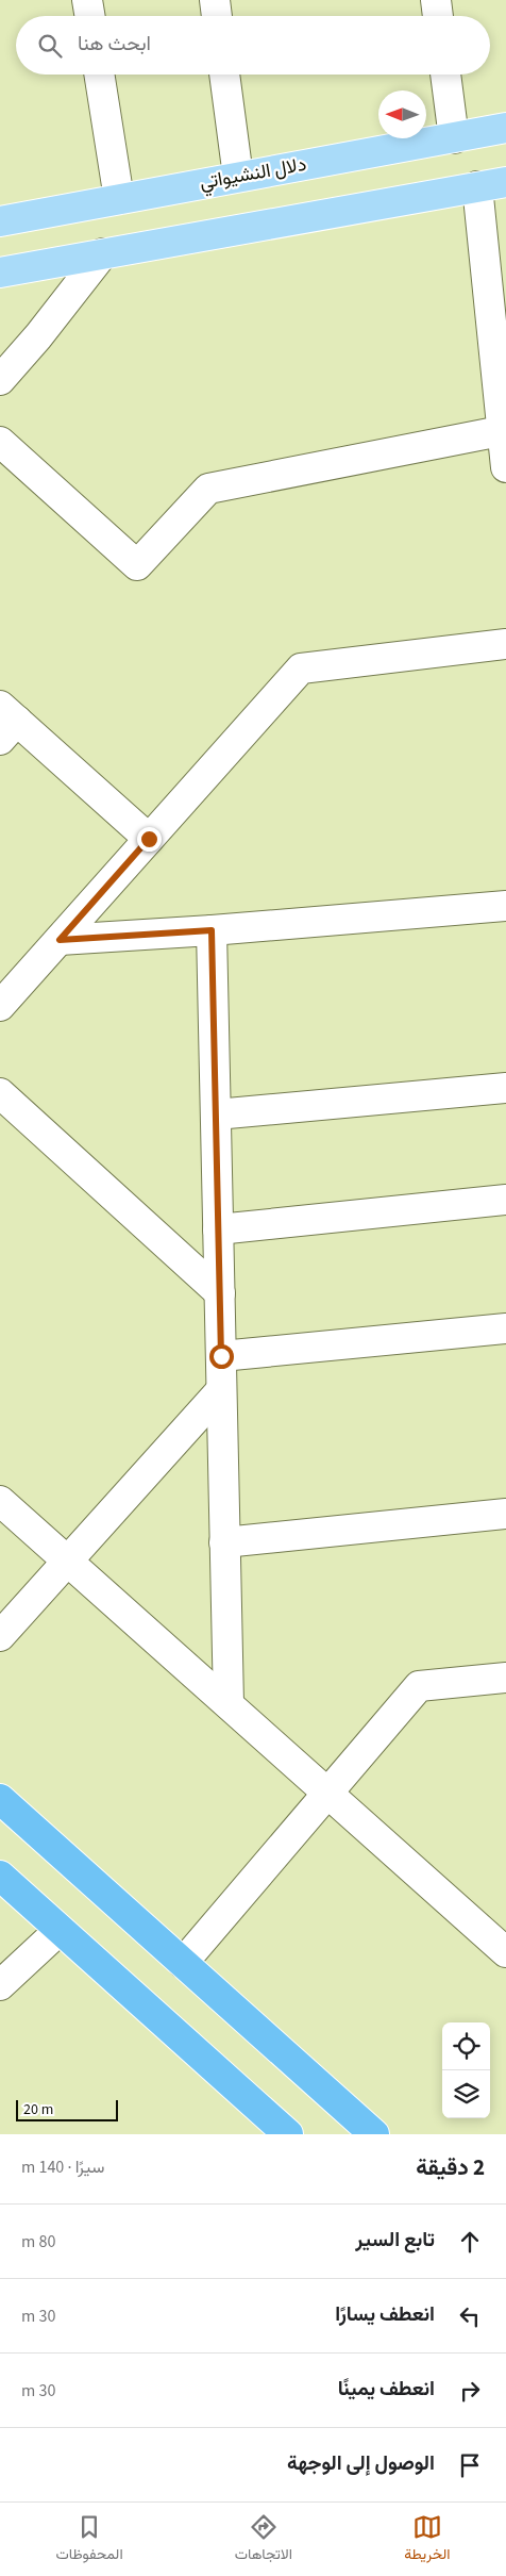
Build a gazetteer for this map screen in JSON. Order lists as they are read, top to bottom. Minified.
{"streets":{"main road":["دلال النشيواتي"]},"scale_bar":"20 m","north":"left","page":{"search":"ابحث هنا","scale":"20 m","heading":["2 دقيقة","سيرًا · 140 m"],"list":[["تابع السير","80 m"],["انعطف يسارًا","30 m"],["انعطف يمينًا","30 m"],"الوصول إلى الوجهة"],"nav":["الخريطة","الاتجاهات","المحفوظات"]}}
